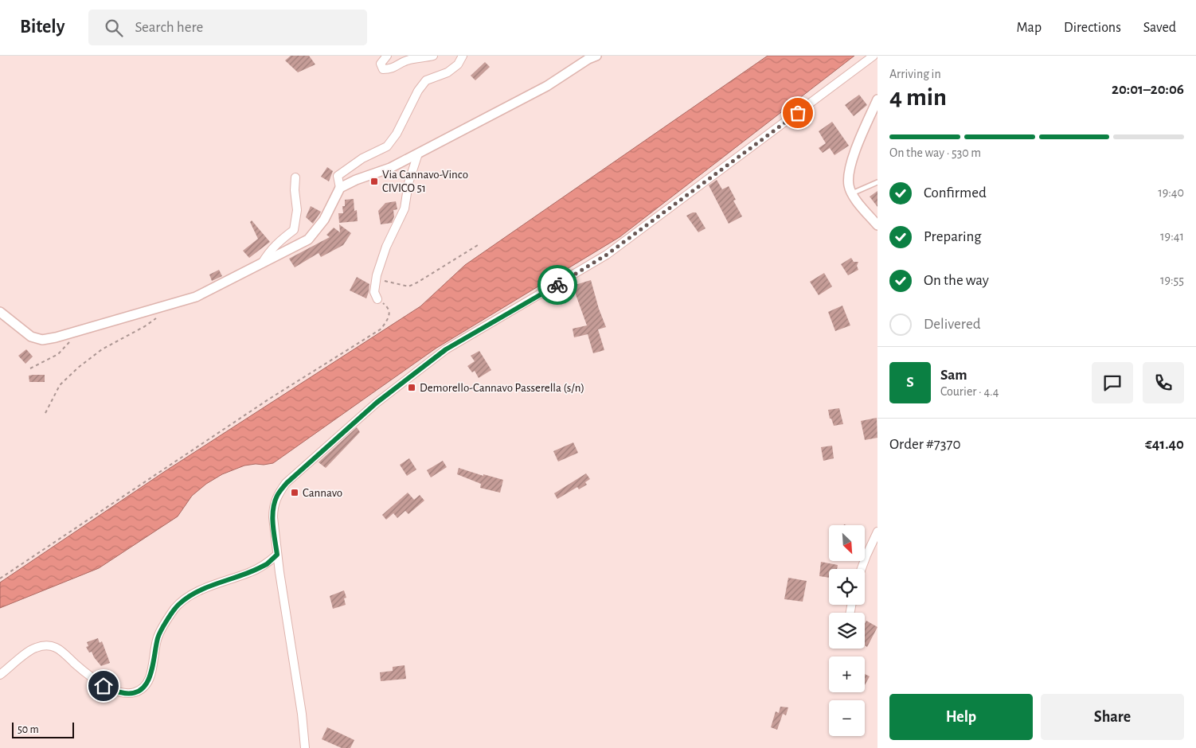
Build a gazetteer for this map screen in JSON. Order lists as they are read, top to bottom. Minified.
{"places":{"transit":["Via Cannavo-Vinco CIVICO 51","Demorello-Cannavo Passerella (s/n)","Cannavo"]},"scale_bar":"50 m","north":"bottom right","page":{"header":"Bitely","search":"Search here","nav":["Map","Directions","Saved"],"heading":["4 min","Arriving in","20:01–20:06"],"panel":["Sam","Courier · 4.4","Order #7370","€41.40"],"bar":"On the way · 530 m","list":[["Confirmed","19:40"],["Preparing","19:41"],["On the way","19:55"],"Delivered"],"round":"S","map_buttons":["+","−"],"buttons":["Help","Share"],"scale":"50 m"}}
